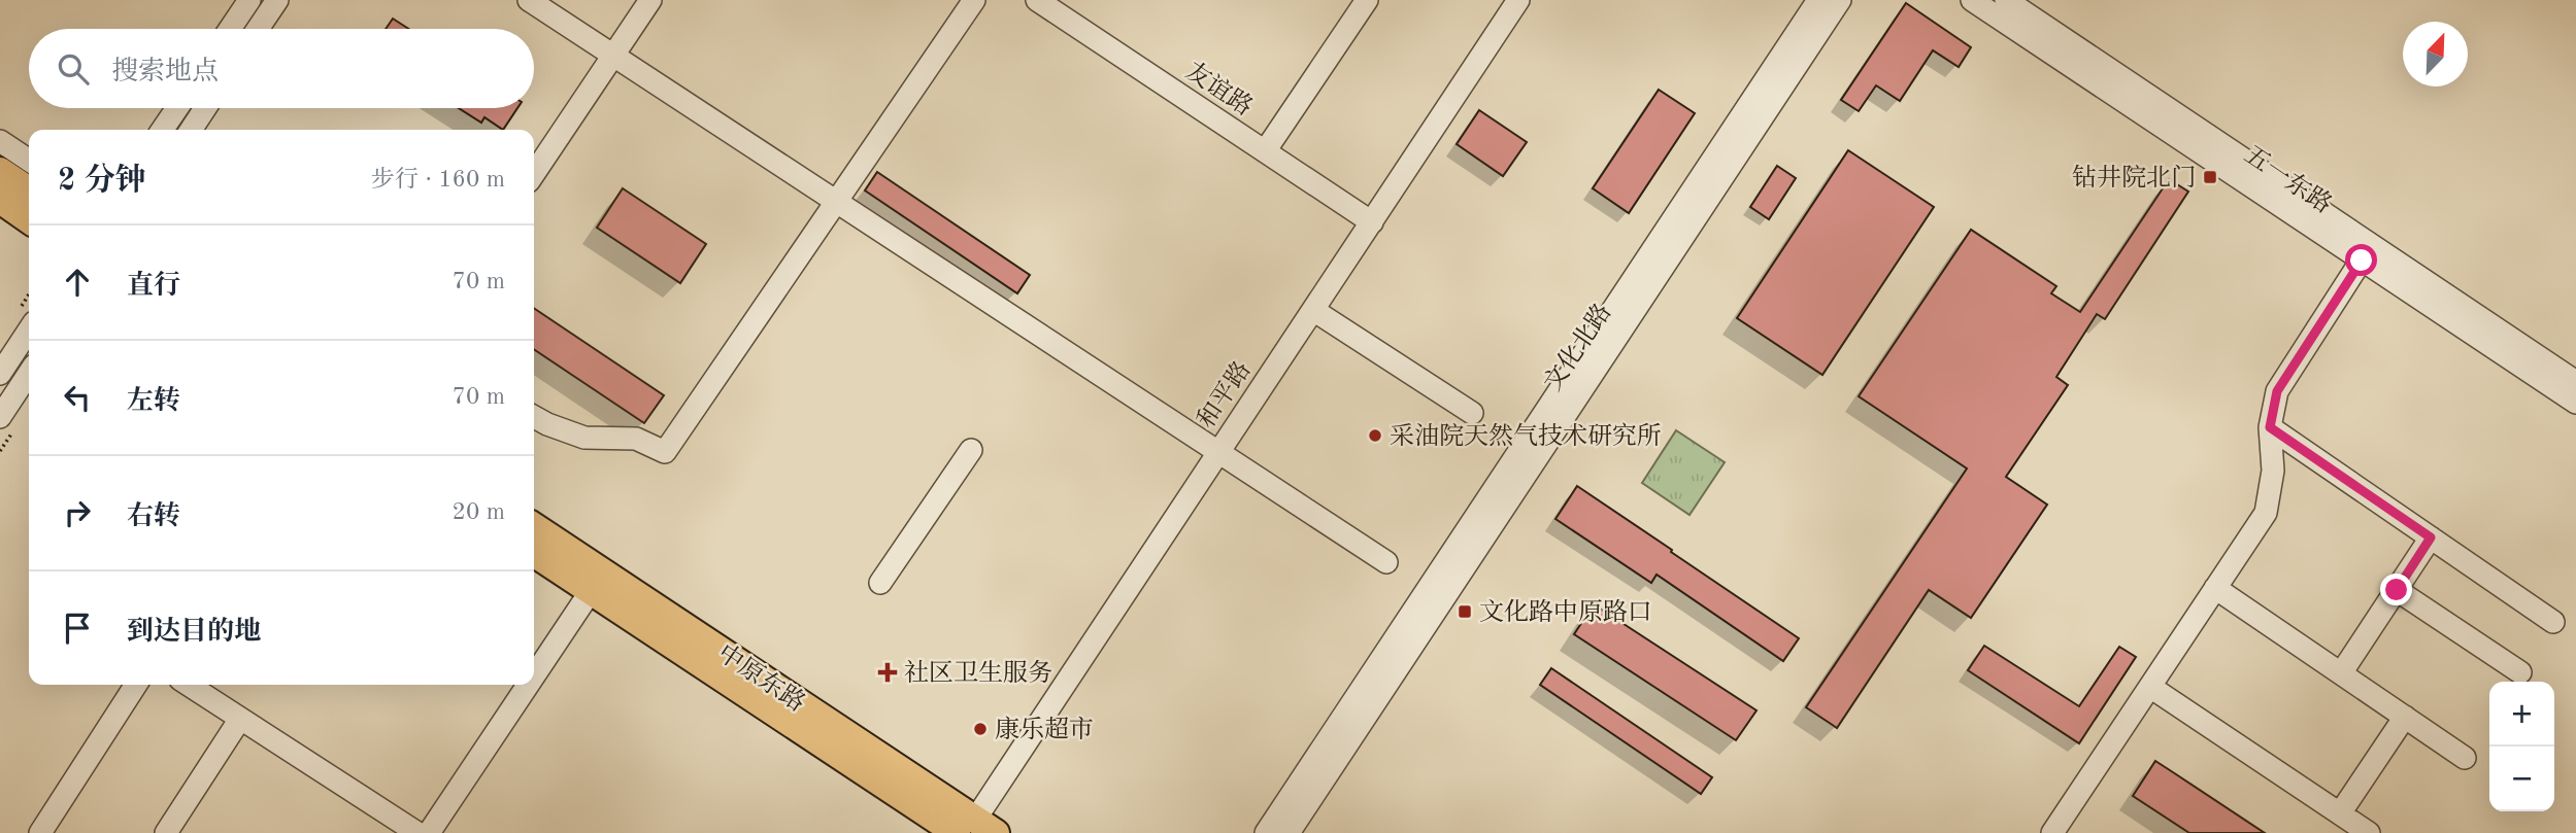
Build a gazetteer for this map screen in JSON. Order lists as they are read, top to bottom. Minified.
{"streets":{"main road":["中原东路"],"street":["友谊路","五一东路","文化北路","和平路"]},"crossings":[["友谊路","和平路"],["和平路","中原东路"]],"places":{"transit":["钻井院北门","文化路中原路口"],"other":["采油院天然气技术研究所","康乐超市"],"health":["社区卫生服务"]},"north":"top right","page":{"search":"搜索地点","heading":["2 分钟","步行 · 160 m"],"list":[["直行","70 m"],["左转","70 m"],["右转","20 m"],"到达目的地"],"map_buttons":["+","−"]}}
